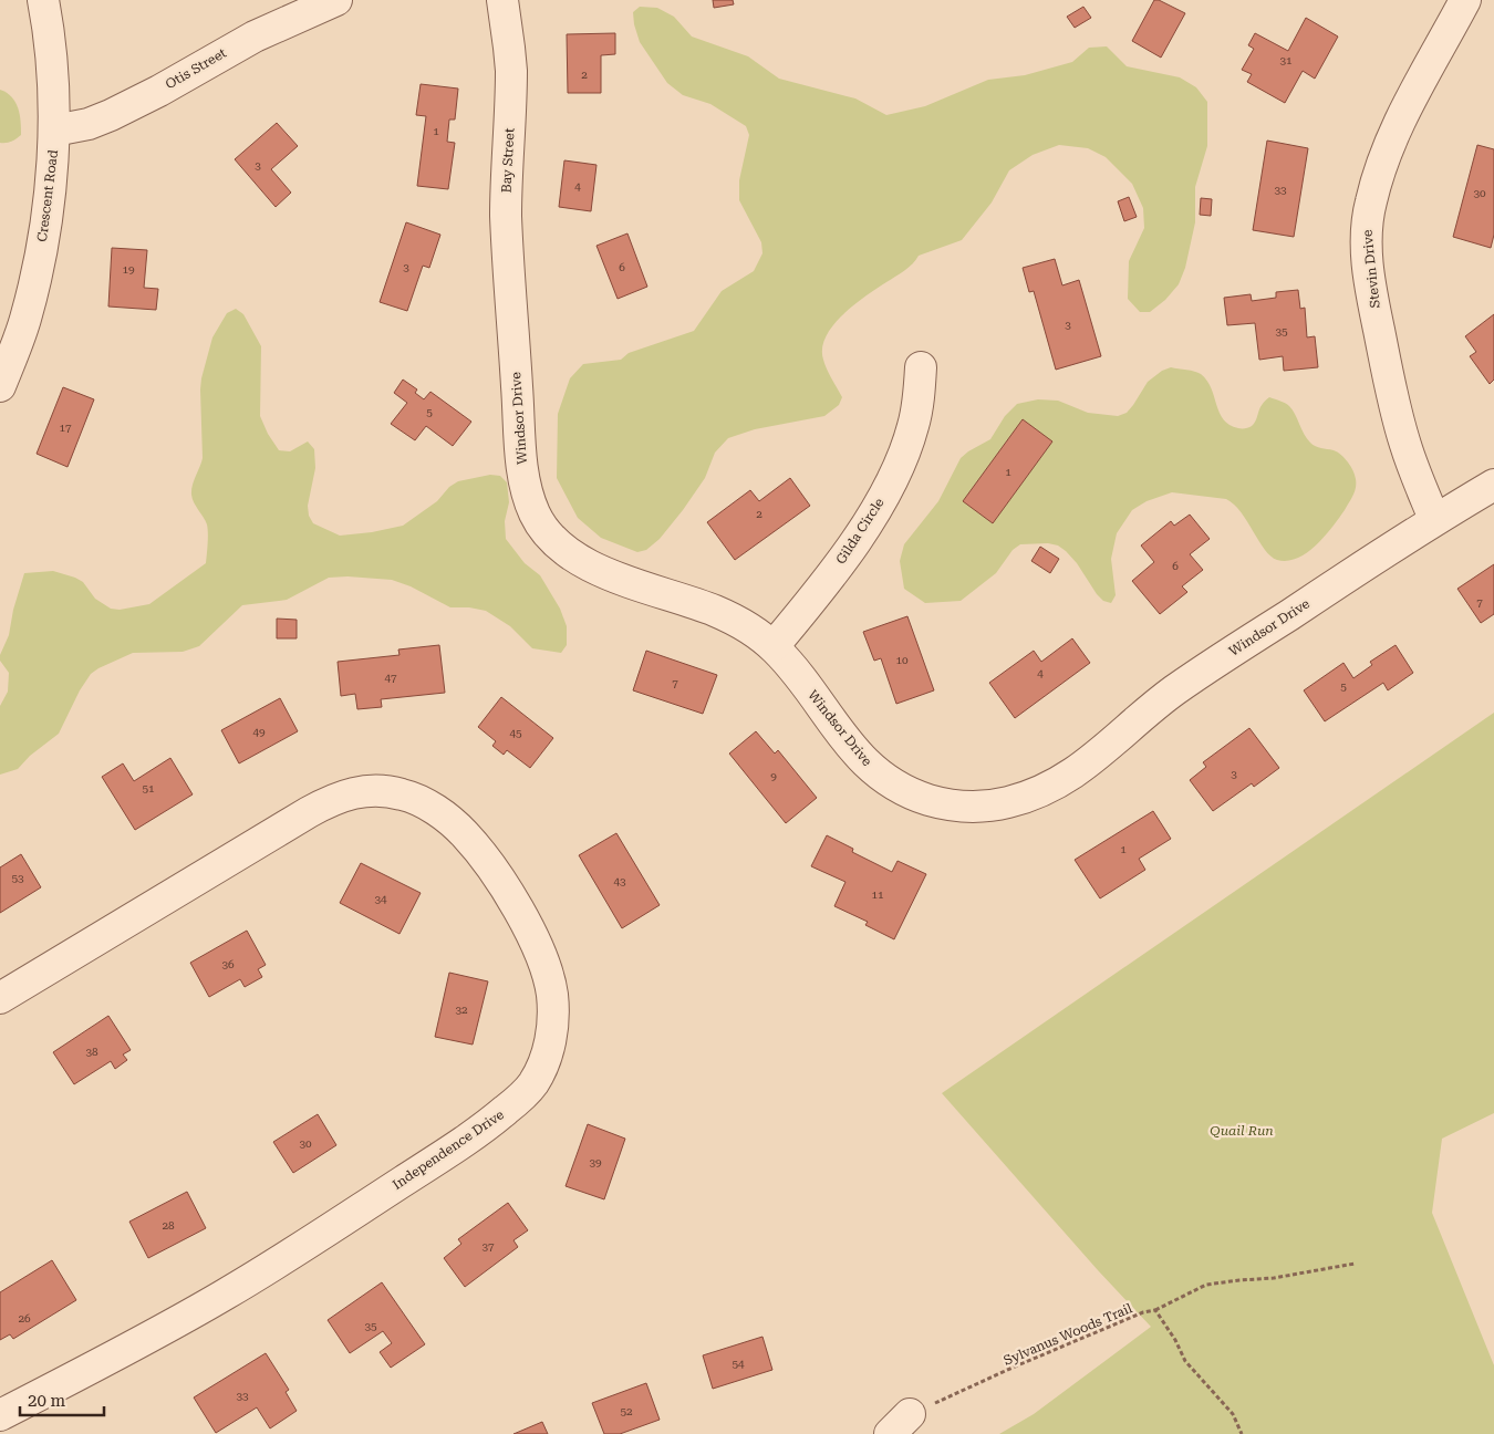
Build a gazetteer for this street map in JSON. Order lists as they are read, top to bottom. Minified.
{"streets":{"street":["Otis Street","Bay Street","Crescent Road","Stevin Drive","Windsor Drive","Gilda Circle","Independence Drive"],"path":["Sylvanus Woods Trail"]},"crossings":[["Otis Street","Crescent Road"],["Bay Street","Windsor Drive"],["Stevin Drive","Windsor Drive"],["Windsor Drive","Gilda Circle"]],"parks":["Quail Run"],"house_numbers":["31","2","1","3","4","33","30","3","6","19","3","35","5","17","1","2","6","7","10","4","47","7","5","49","45","3","9","51","1","53","43","11","34","36","32","38","30","39","28","37","26","35","54","33","52"],"scale_bar":"20 m"}
